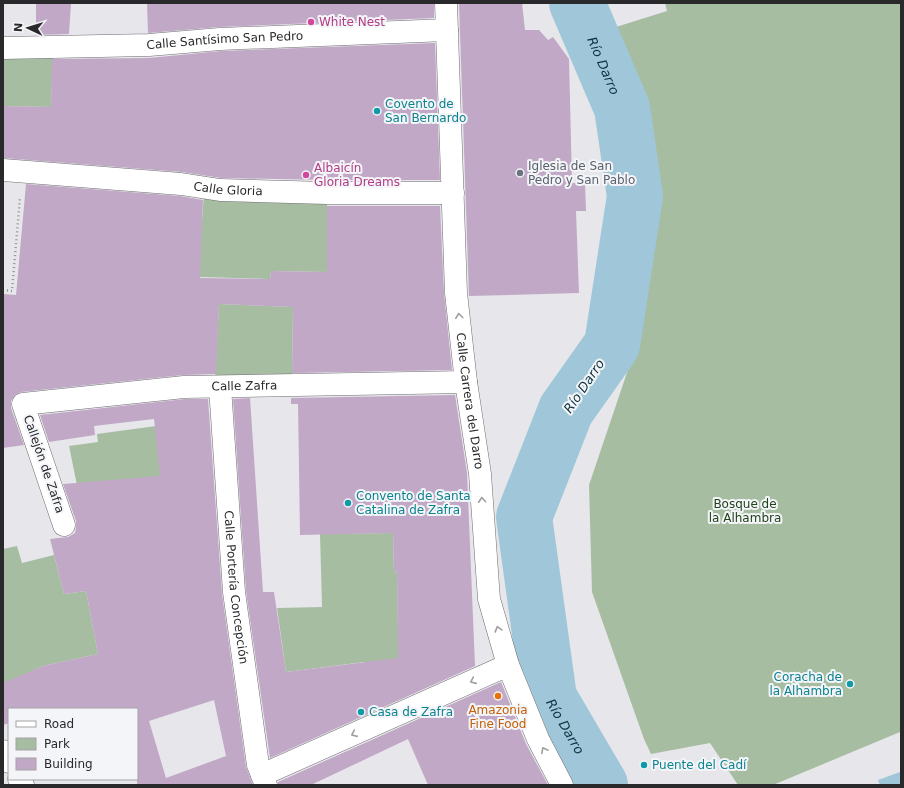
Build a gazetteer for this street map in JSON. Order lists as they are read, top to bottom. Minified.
{"streets":{"street":["Calle Santísimo San Pedro","Calle Gloria","Calle Zafra","Calle Carrera del Darro","Callejón de Zafra","Calle Portería Concepción"]},"crossings":[["Calle Santísimo San Pedro","Calle Carrera del Darro"],["Calle Gloria","Calle Carrera del Darro"],["Calle Zafra","Calle Carrera del Darro"],["Calle Zafra","Callejón de Zafra"],["Calle Zafra","Calle Portería Concepción"]],"one_way":["Calle Carrera del Darro"],"water":["Río Darro"],"parks":["Bosque de la Alhambra"],"places":["White Nest","Covento de San Bernardo","Iglesia de San Pedro y San Pablo","Albaicín Gloria Dreams","Convento de Santa Catalina de Zafra","Coracha de la Alhambra","Amazonia Fine Food","Casa de Zafra","Puente del Cadí"],"legend":["Road","Park","Building"],"north":"left"}
